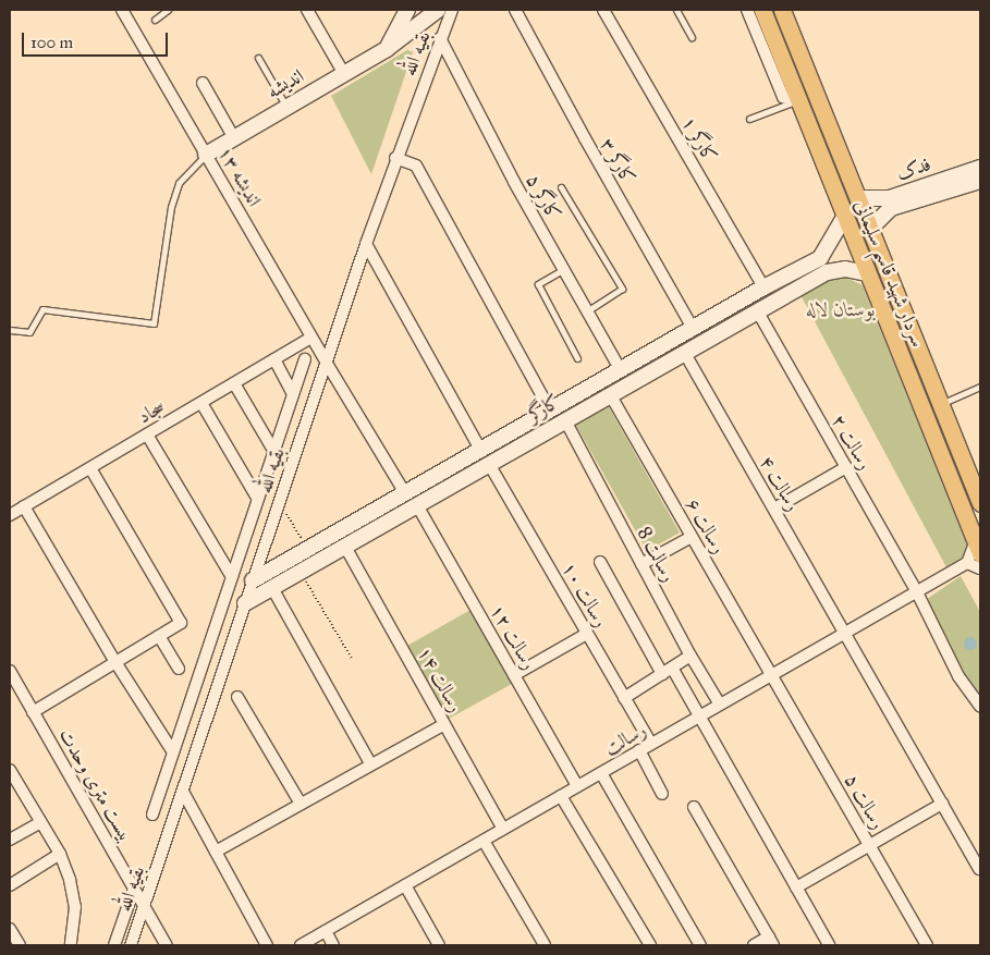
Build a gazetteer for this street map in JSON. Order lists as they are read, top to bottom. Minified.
{"streets":{"main road":["سردار شهید قاسم سلیمانی"],"street":["بقیه الله","اندیشه","کارگر ۱","کارگر ۳","فدک","اندیشه ۱۳","کارگر ۵","کارگر","سجاد","رسالت ۲","رسالت ۴","رسالت ۶","رسالت 8","رسالت ۱۰","رسالت ۱۲","رسالت ۱۴","رسالت","بیست متری وحدت","رسالت ۵"]},"crossings":[["بقیه الله","اندیشه ۱۳"],["بقیه الله","کارگر ۵"],["بقیه الله","کارگر"],["بقیه الله","بیست متری وحدت"],["اندیشه","اندیشه ۱۳"],["کارگر ۱","کارگر"],["کارگر ۳","کارگر"],["اندیشه ۱۳","کارگر"],["اندیشه ۱۳","سجاد"],["کارگر ۵","کارگر"],["سردار شهید قاسم سلیمانی","کارگر"],["کارگر","رسالت ۲"],["کارگر","رسالت ۴"],["کارگر","رسالت ۶"],["کارگر","رسالت 8"],["کارگر","رسالت ۱۰"],["کارگر","رسالت ۱۲"],["کارگر","رسالت ۱۴"],["رسالت ۲","رسالت"],["رسالت ۴","رسالت"],["رسالت ۶","رسالت"],["رسالت ۶","رسالت ۵"],["رسالت 8","رسالت"],["رسالت ۱۰","رسالت"],["رسالت ۱۲","رسالت"],["رسالت ۱۴","رسالت"],["رسالت","رسالت ۵"]],"parks":["بوستان لاله"],"scale_bar":"100 m"}
